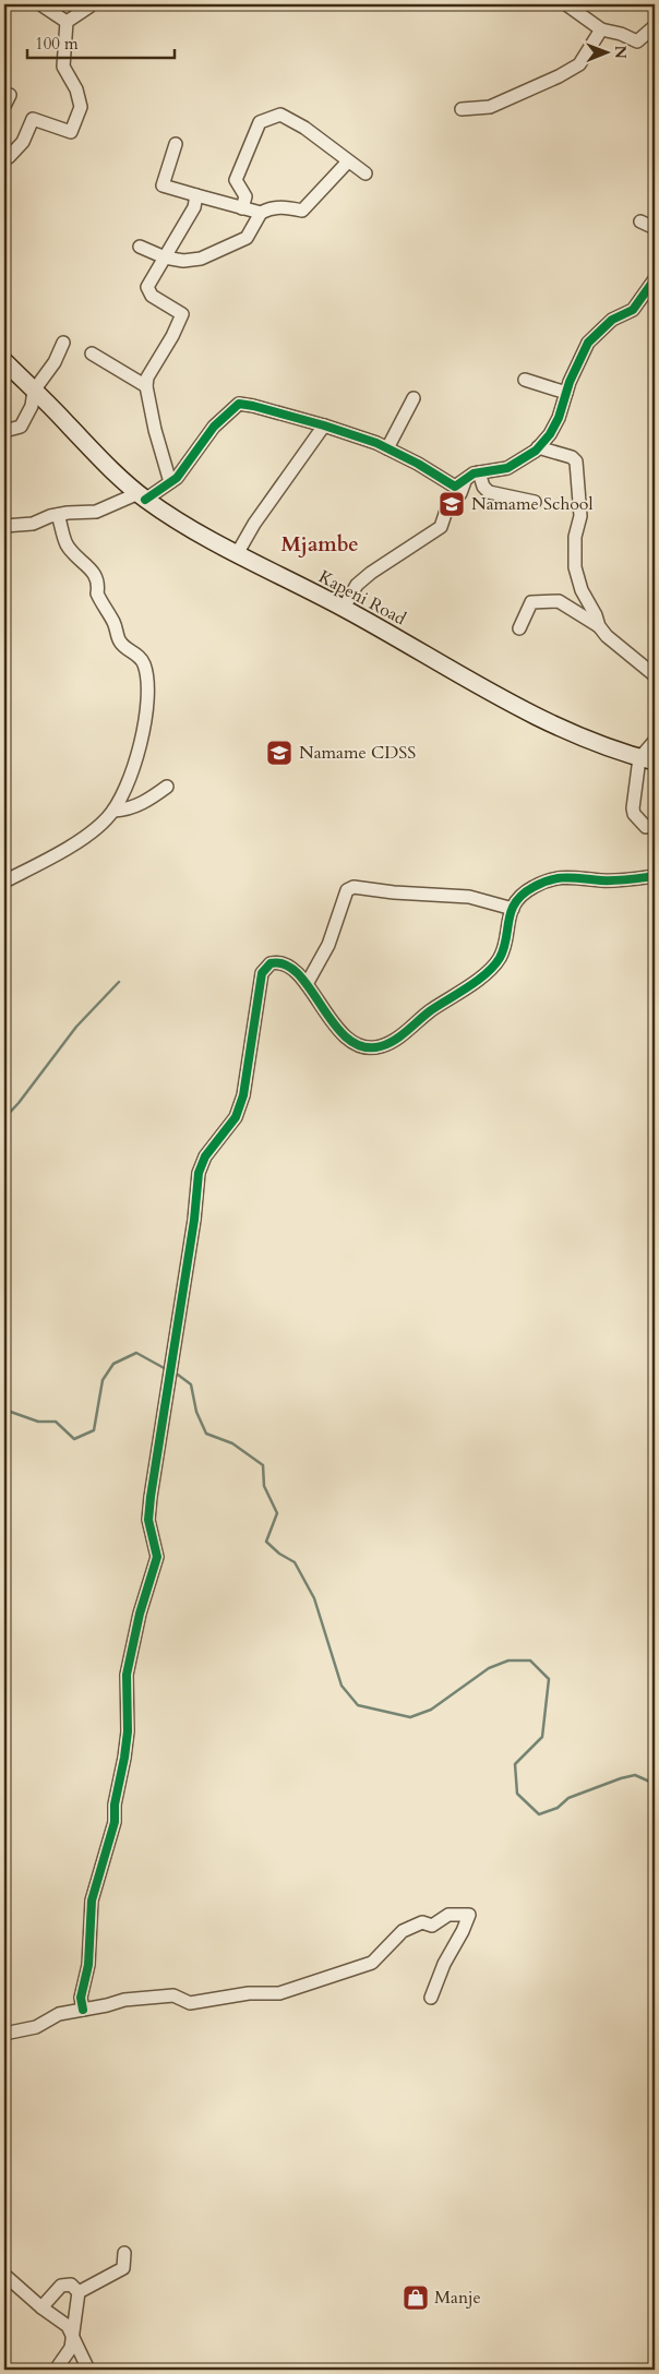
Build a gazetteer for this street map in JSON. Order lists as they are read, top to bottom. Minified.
{"streets":{"main road":["Kapeni Road"]},"districts":["Mjambe"],"places":{"school or university":["Namame School","Namame CDSS"],"shop":["Manje"]},"scale_bar":"100 m","north":"right"}
